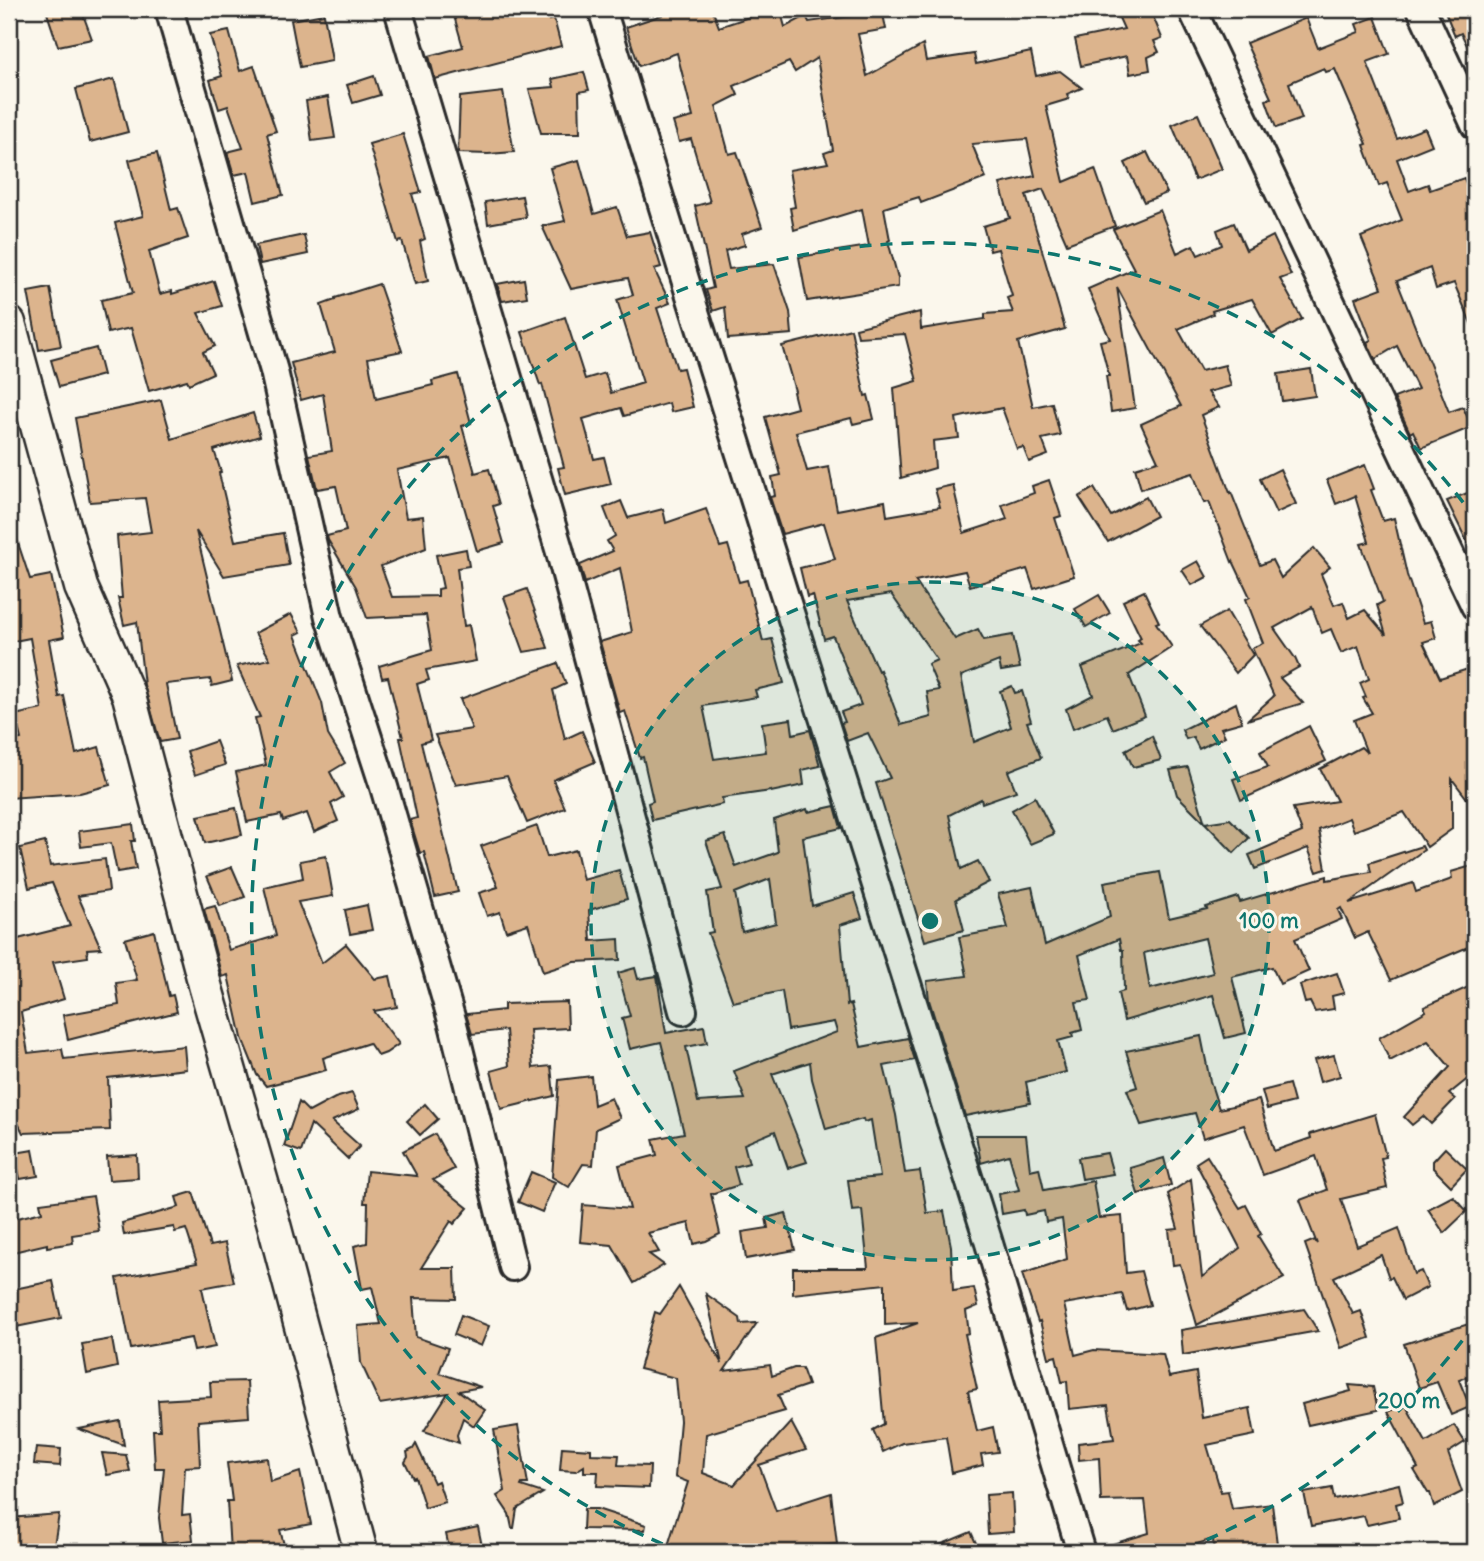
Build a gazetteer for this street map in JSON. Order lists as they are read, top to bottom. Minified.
{"rings":["100 m","200 m"]}
